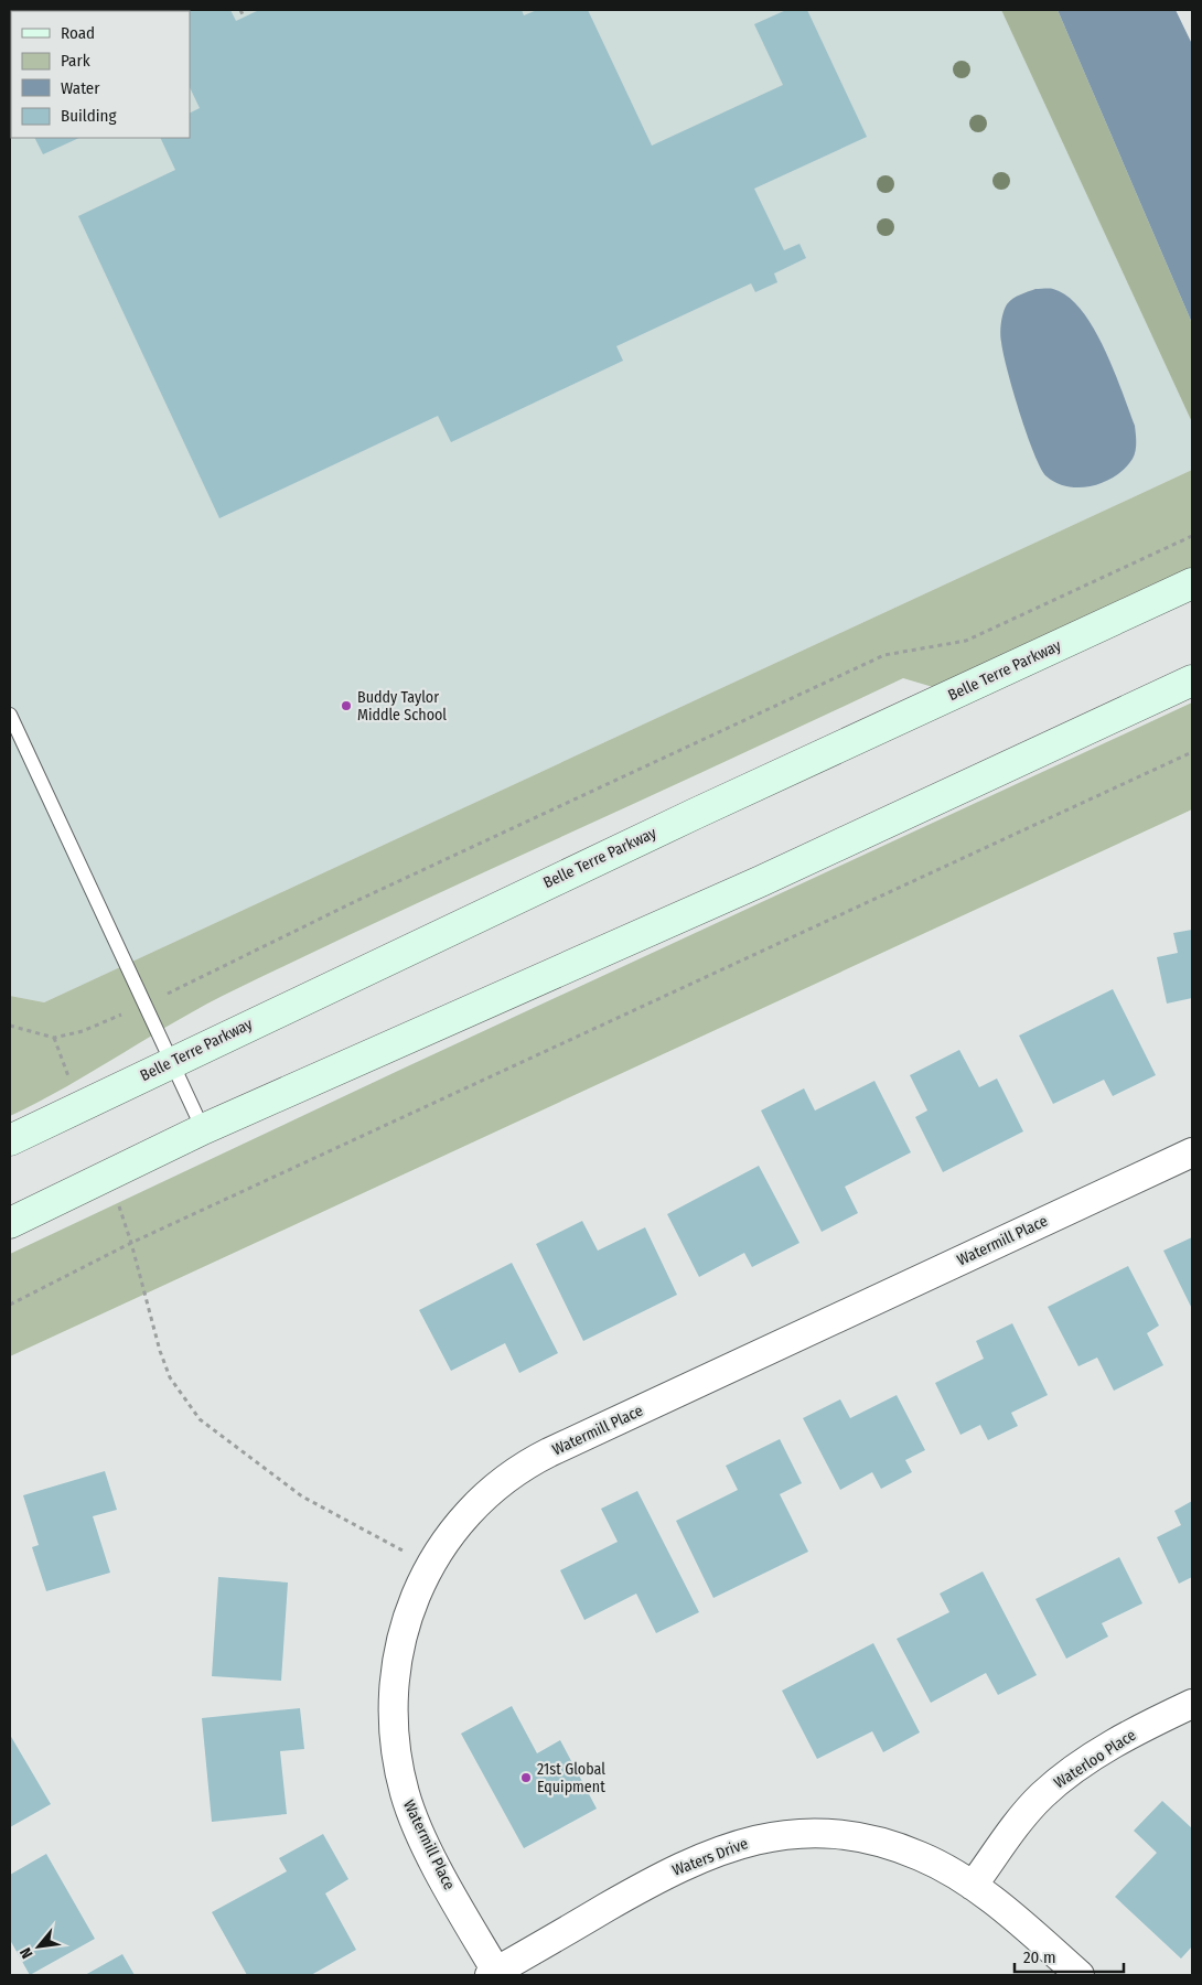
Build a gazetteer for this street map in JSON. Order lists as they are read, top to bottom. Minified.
{"streets":{"main road":["Belle Terre Parkway"],"street":["Watermill Place","Waterloo Place","Waters Drive"]},"crossings":[["Watermill Place","Waters Drive"],["Waterloo Place","Waters Drive"]],"places":["Buddy Taylor Middle School","21st Global Equipment"],"legend":["Road","Park","Water","Building"],"scale_bar":"20 m","north":"bottom left"}
